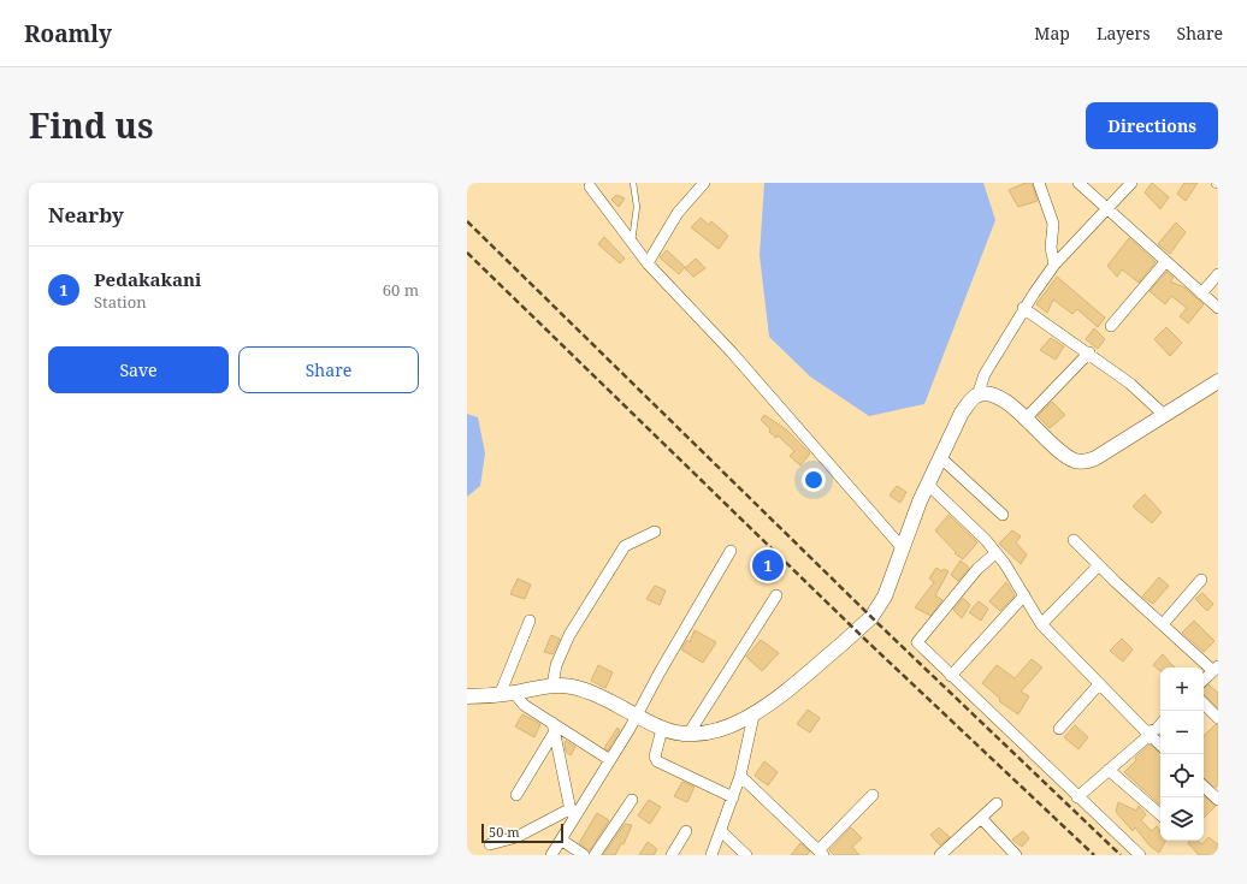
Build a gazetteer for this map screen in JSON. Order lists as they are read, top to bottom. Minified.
{"scale_bar":"50 m","page":{"header":"Roamly","nav":["Map","Layers","Share"],"title":"Find us","buttons":["Directions",["Save","Share"]],"heading":"Nearby","list":[{"mark":"1","name":"Pedakakani","note":"Station","value":"60 m"}],"pins":"1","map_buttons":["+","−"],"scale":"50 m"}}
